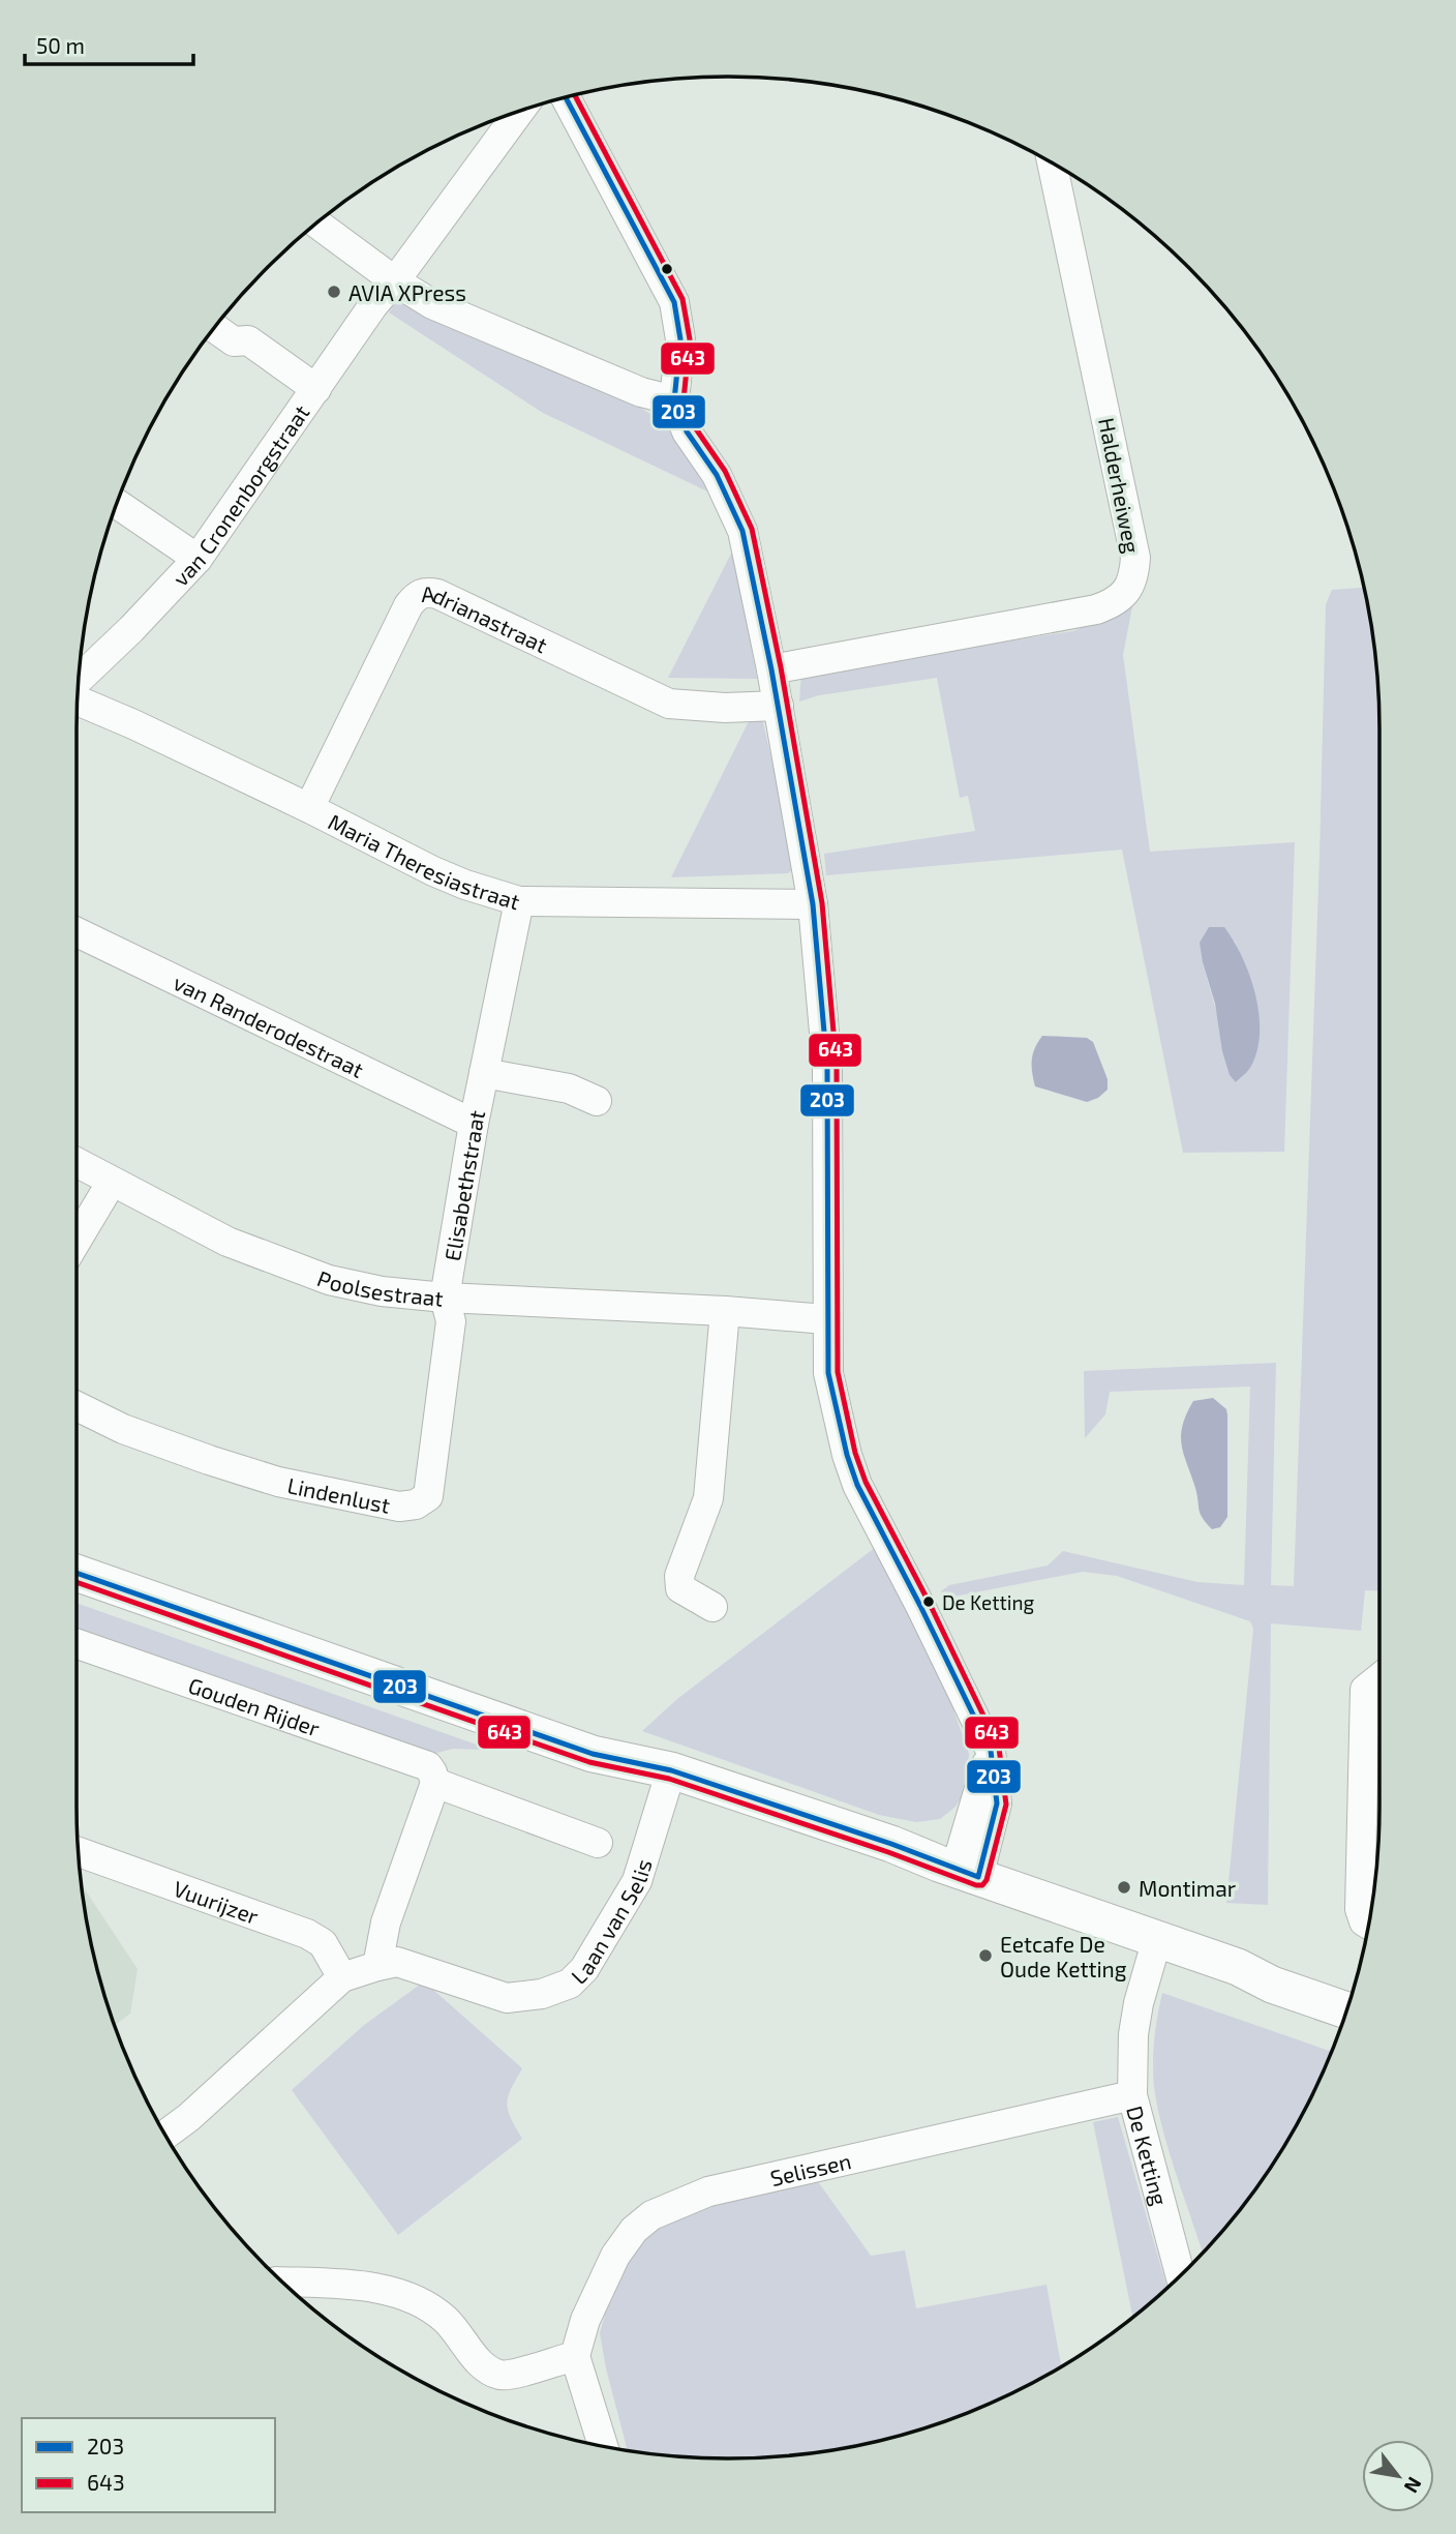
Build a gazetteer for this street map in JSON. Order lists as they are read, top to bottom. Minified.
{"streets":{"street":["Halderheiweg","van Cronenborgstraat","Adrianastraat","Maria Theresiastraat","van Randerodestraat","Elisabethstraat","Poolsestraat","Lindenlust","Gouden Rijder","Vuurijzer","Laan van Selis","De Ketting","Selissen"]},"crossings":[["Adrianastraat","Maria Theresiastraat"],["Maria Theresiastraat","Elisabethstraat"],["van Randerodestraat","Elisabethstraat"],["Elisabethstraat","Poolsestraat"],["Elisabethstraat","Lindenlust"],["Poolsestraat","Lindenlust"],["Vuurijzer","Laan van Selis"],["De Ketting","Selissen"]],"places":["AVIA XPress","De Ketting","Montimar","Eetcafe De Oude Ketting"],"lines":["transit line 643","transit line 203"],"legend":["203","643"],"scale_bar":"50 m","north":"bottom right"}
